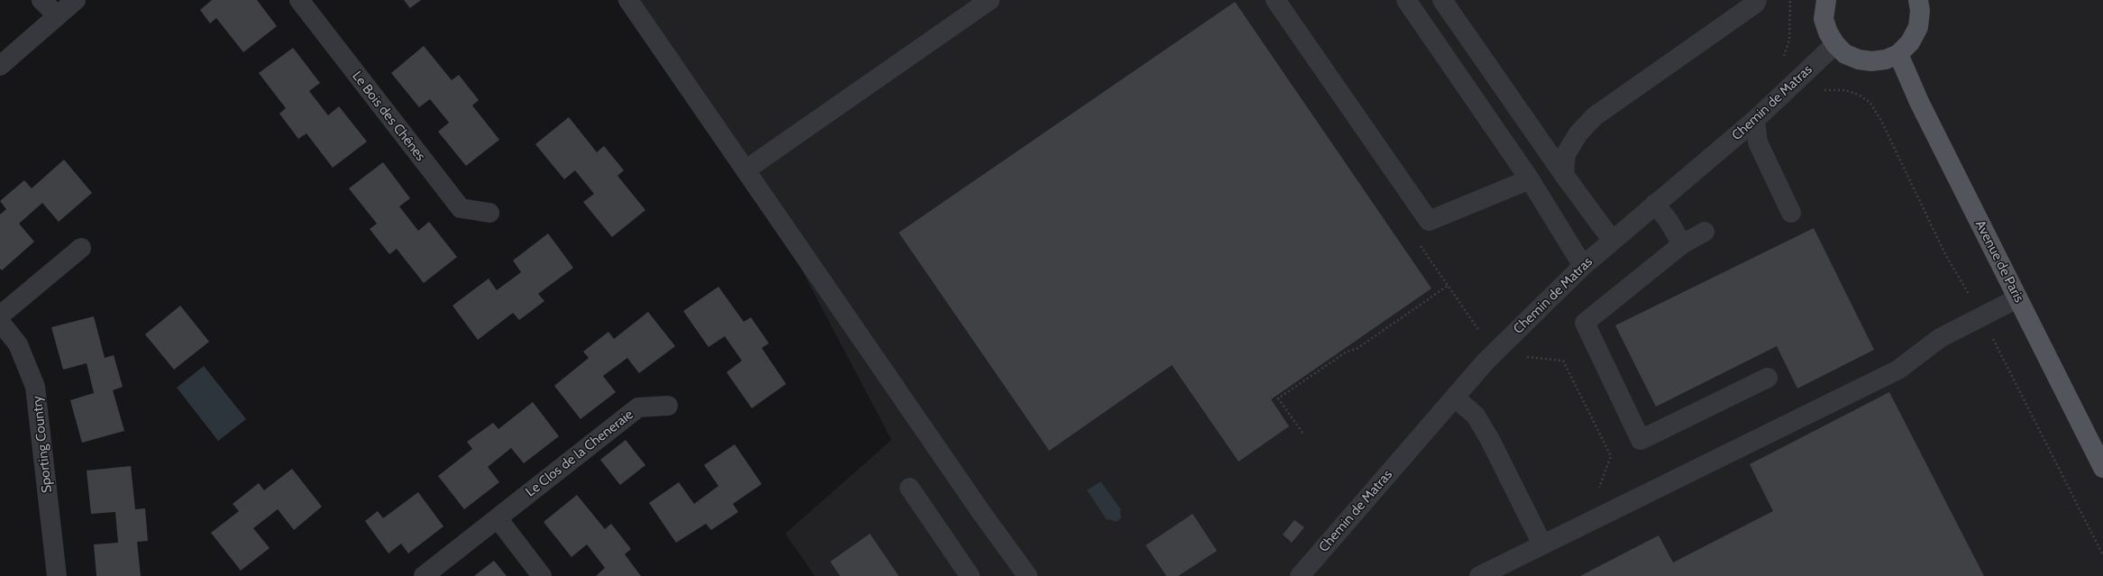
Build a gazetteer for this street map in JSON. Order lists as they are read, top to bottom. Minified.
{"streets":{"main road":["Avenue de Paris"],"street":["Chemin de Matras","Le Bois des Chênes","Sporting Country","Le Clos de la Cheneraie"]}}
